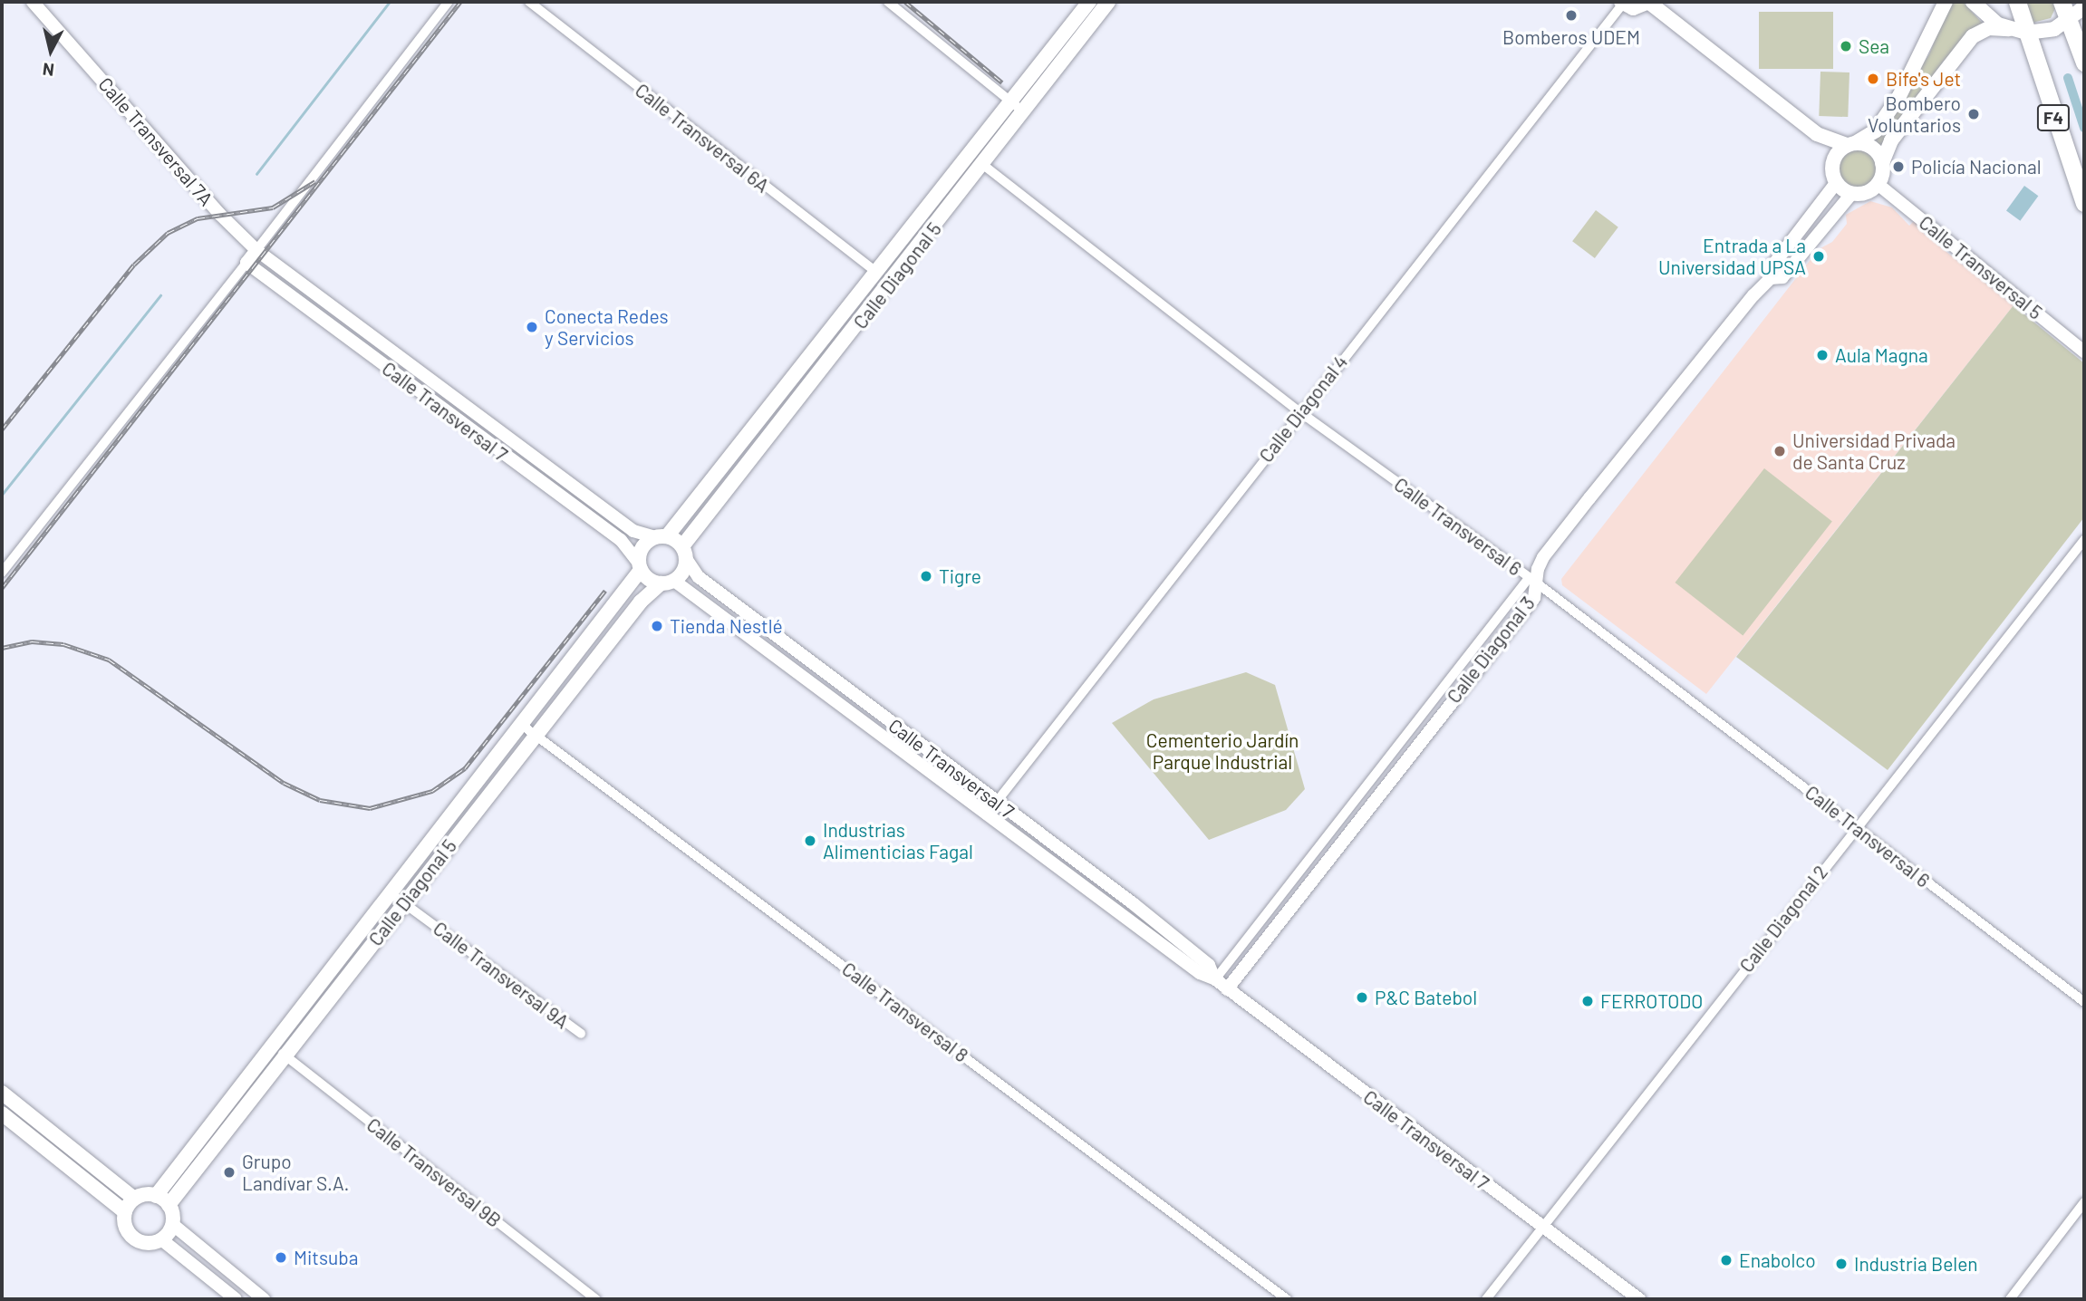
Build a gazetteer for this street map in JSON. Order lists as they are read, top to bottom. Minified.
{"streets":{"highway":["F4"],"main road":["Calle Diagonal 5"],"street":["Calle Transversal 6A","Calle Transversal 7A","Calle Transversal 5","Calle Diagonal 4","Calle Transversal 7","Calle Transversal 6","Calle Diagonal 3","Calle Diagonal 2","Calle Transversal 9A","Calle Transversal 8","Calle Transversal 9B"]},"crossings":[["Calle Transversal 6A","Calle Diagonal 5"],["Calle Transversal 7A","Calle Transversal 7"],["Calle Transversal 5","Calle Diagonal 3"],["Calle Diagonal 5","Calle Transversal 7"],["Calle Diagonal 5","Calle Transversal 6"],["Calle Diagonal 5","Calle Transversal 9A"],["Calle Diagonal 5","Calle Transversal 8"],["Calle Diagonal 5","Calle Transversal 9B"],["Calle Diagonal 4","Calle Transversal 7"],["Calle Diagonal 4","Calle Transversal 6"],["Calle Transversal 7","Calle Diagonal 3"],["Calle Transversal 7","Calle Diagonal 2"],["Calle Transversal 6","Calle Diagonal 3"],["Calle Transversal 6","Calle Diagonal 2"]],"parks":["Cementerio Jardín Parque Industrial"],"places":["Bomberos UDEM","Sea","Bife's Jet","Bombero Voluntarios","Policía Nacional","Entrada a La Universidad UPSA","Conecta Redes y Servicios","Aula Magna","Universidad Privada de Santa Cruz","Tigre","Tienda Nestlé","Industrias Alimenticias Fagal","P&C Batebol","FERROTODO","Grupo Landívar S.A.","Mitsuba","Enabolco","Industria Belen"],"north":"bottom"}
